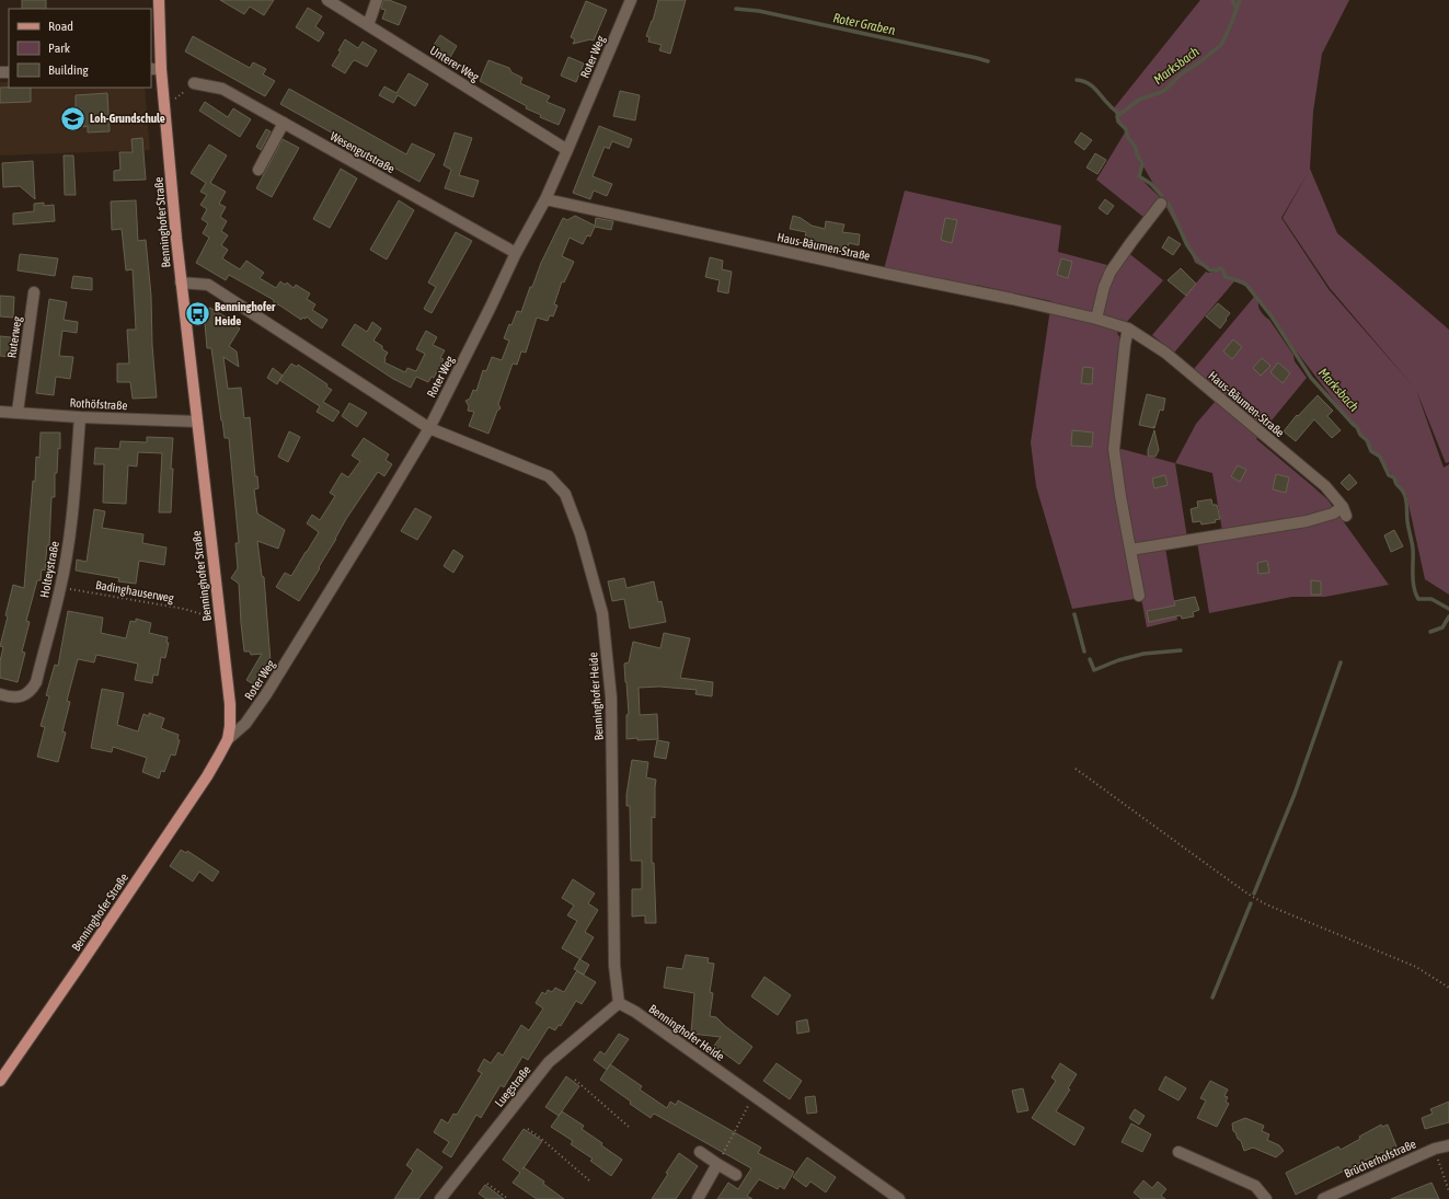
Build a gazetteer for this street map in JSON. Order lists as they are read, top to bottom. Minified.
{"streets":{"main road":["Benninghofer Straße"],"street":["Roter Weg","Unterer Weg","Wesengutstraße","Haus-Bäumen-Straße","Ruterweg","Rothöfstraße","Holteystraße","Benninghofer Heide","Luegstraße","Brücherhofstraße"],"path":["Badinghauserweg"]},"crossings":[["Roter Weg","Unterer Weg"],["Roter Weg","Wesengutstraße"],["Roter Weg","Benninghofer Straße"],["Roter Weg","Haus-Bäumen-Straße"],["Roter Weg","Benninghofer Heide"],["Benninghofer Straße","Rothöfstraße"],["Benninghofer Straße","Benninghofer Heide"],["Ruterweg","Rothöfstraße"],["Rothöfstraße","Holteystraße"],["Holteystraße","Badinghauserweg"],["Benninghofer Heide","Luegstraße"]],"water":["Roter Graben","Marksbach"],"places":{"school or university":["Loh-Grundschule"],"bus stop":["Benninghofer Heide"]},"legend":["Road","Park","Building"]}
